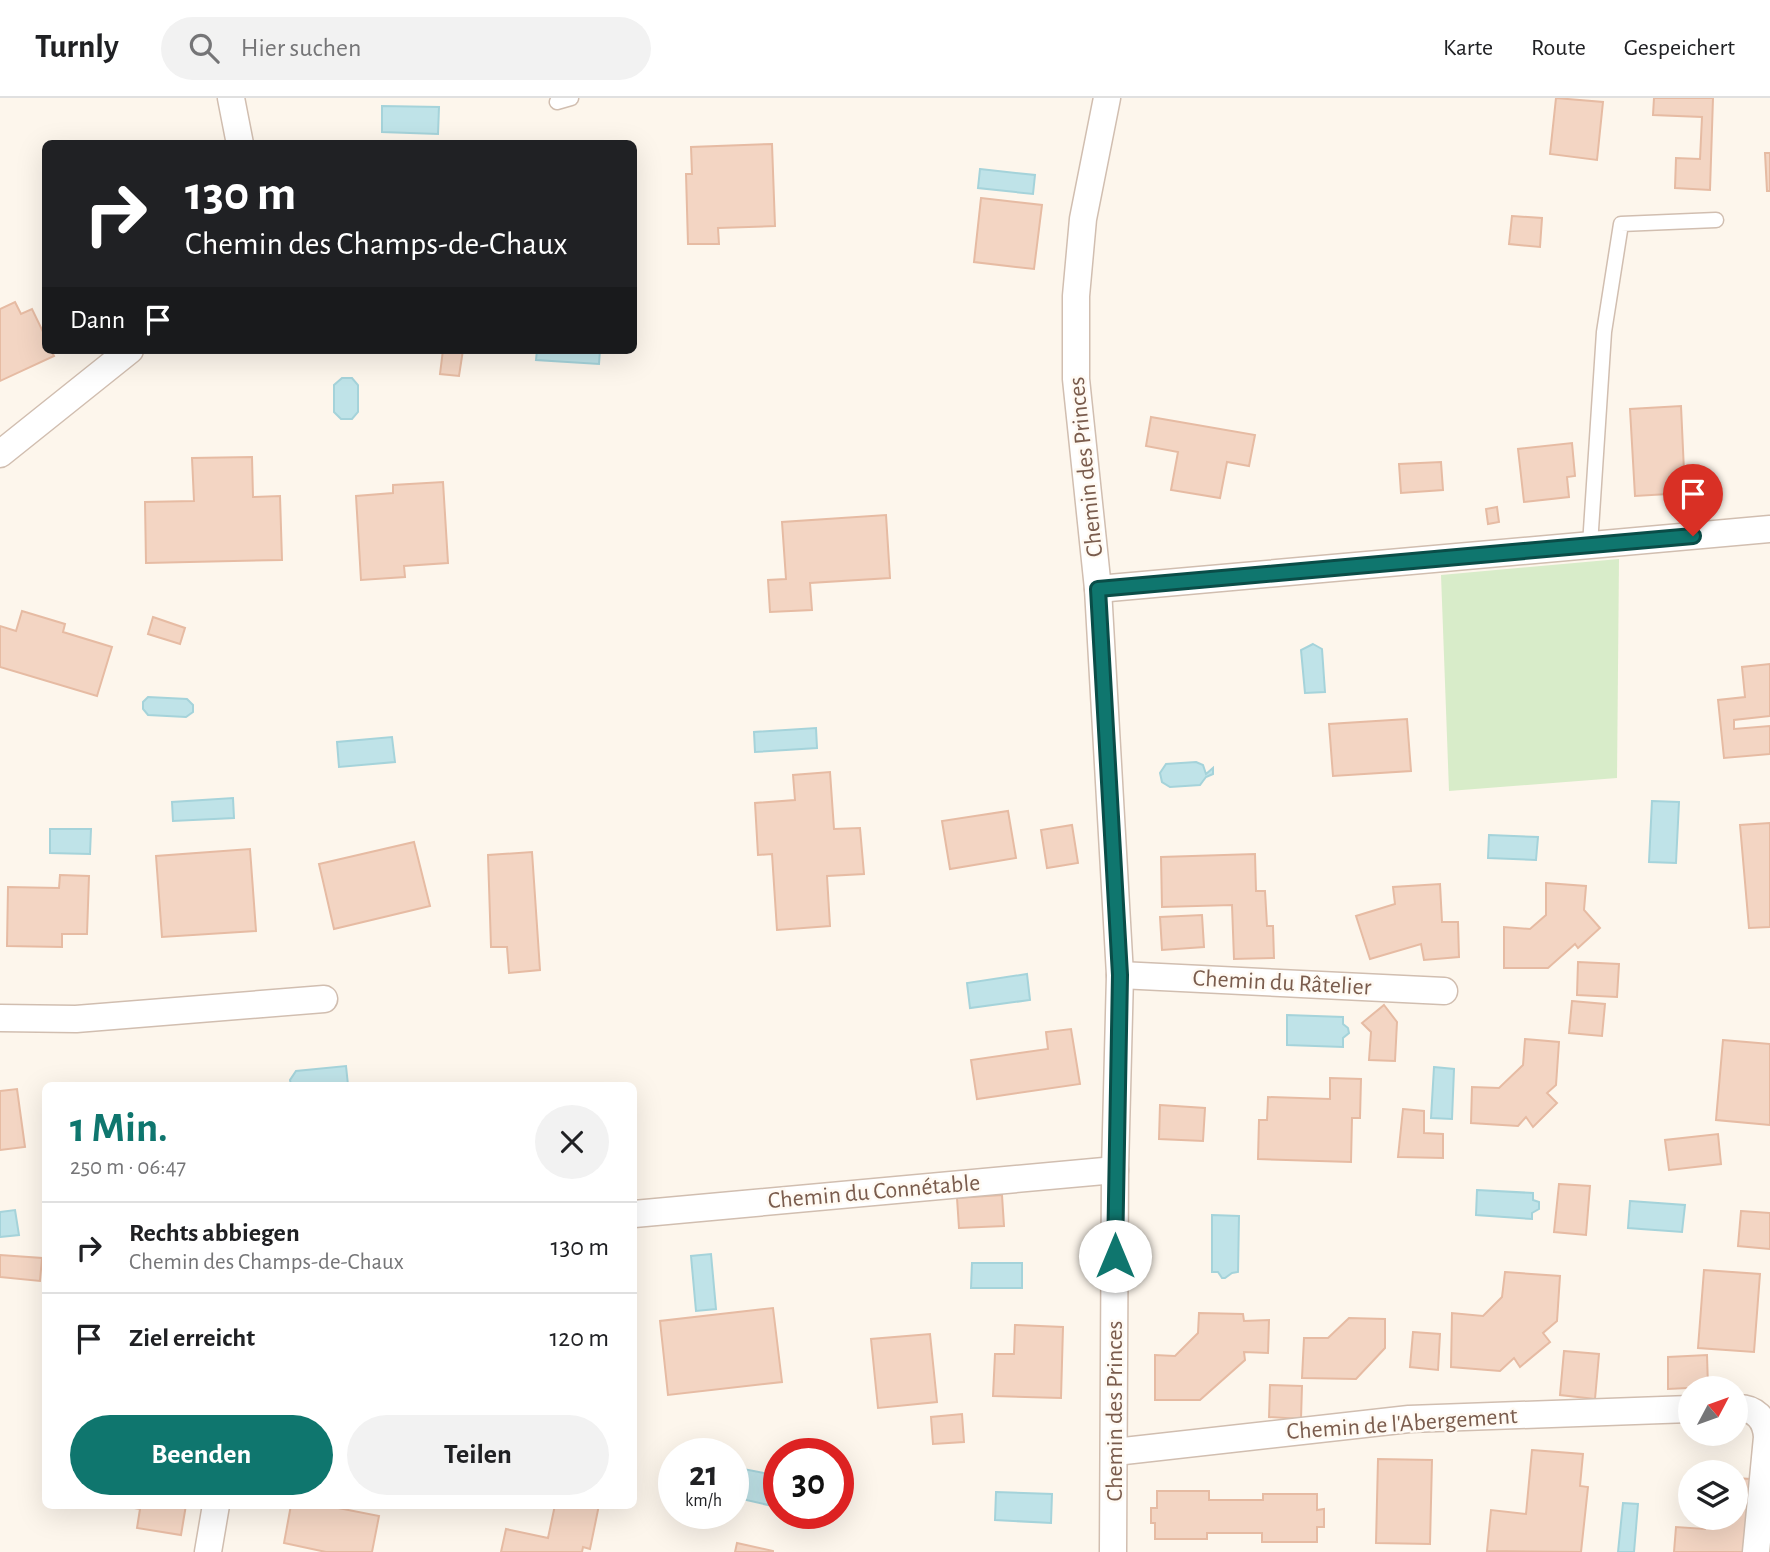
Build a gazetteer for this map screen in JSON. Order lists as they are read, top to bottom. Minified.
{"streets":{"street":["Chemin des Princes","Chemin du Râtelier","Chemin du Connétable","Chemin de l'Abergement"]},"crossings":[["Chemin des Princes","Chemin du Râtelier"],["Chemin des Princes","Chemin du Connétable"],["Chemin des Princes","Chemin de l'Abergement"]],"north":"top right","page":{"header":"Turnly","search":"Hier suchen","nav":["Karte","Route","Gespeichert"],"turn":["130 m","Chemin des Champs-de-Chaux"],"then":"Dann","heading":["1 Min.","250 m · 06:47"],"list":[{"name":"Rechts abbiegen","note":"Chemin des Champs-de-Chaux","value":"130 m"},{"name":"Ziel erreicht","value":"120 m"}],"buttons":["Beenden","Teilen"],"speed":"21 km/h","limit":"30"}}
